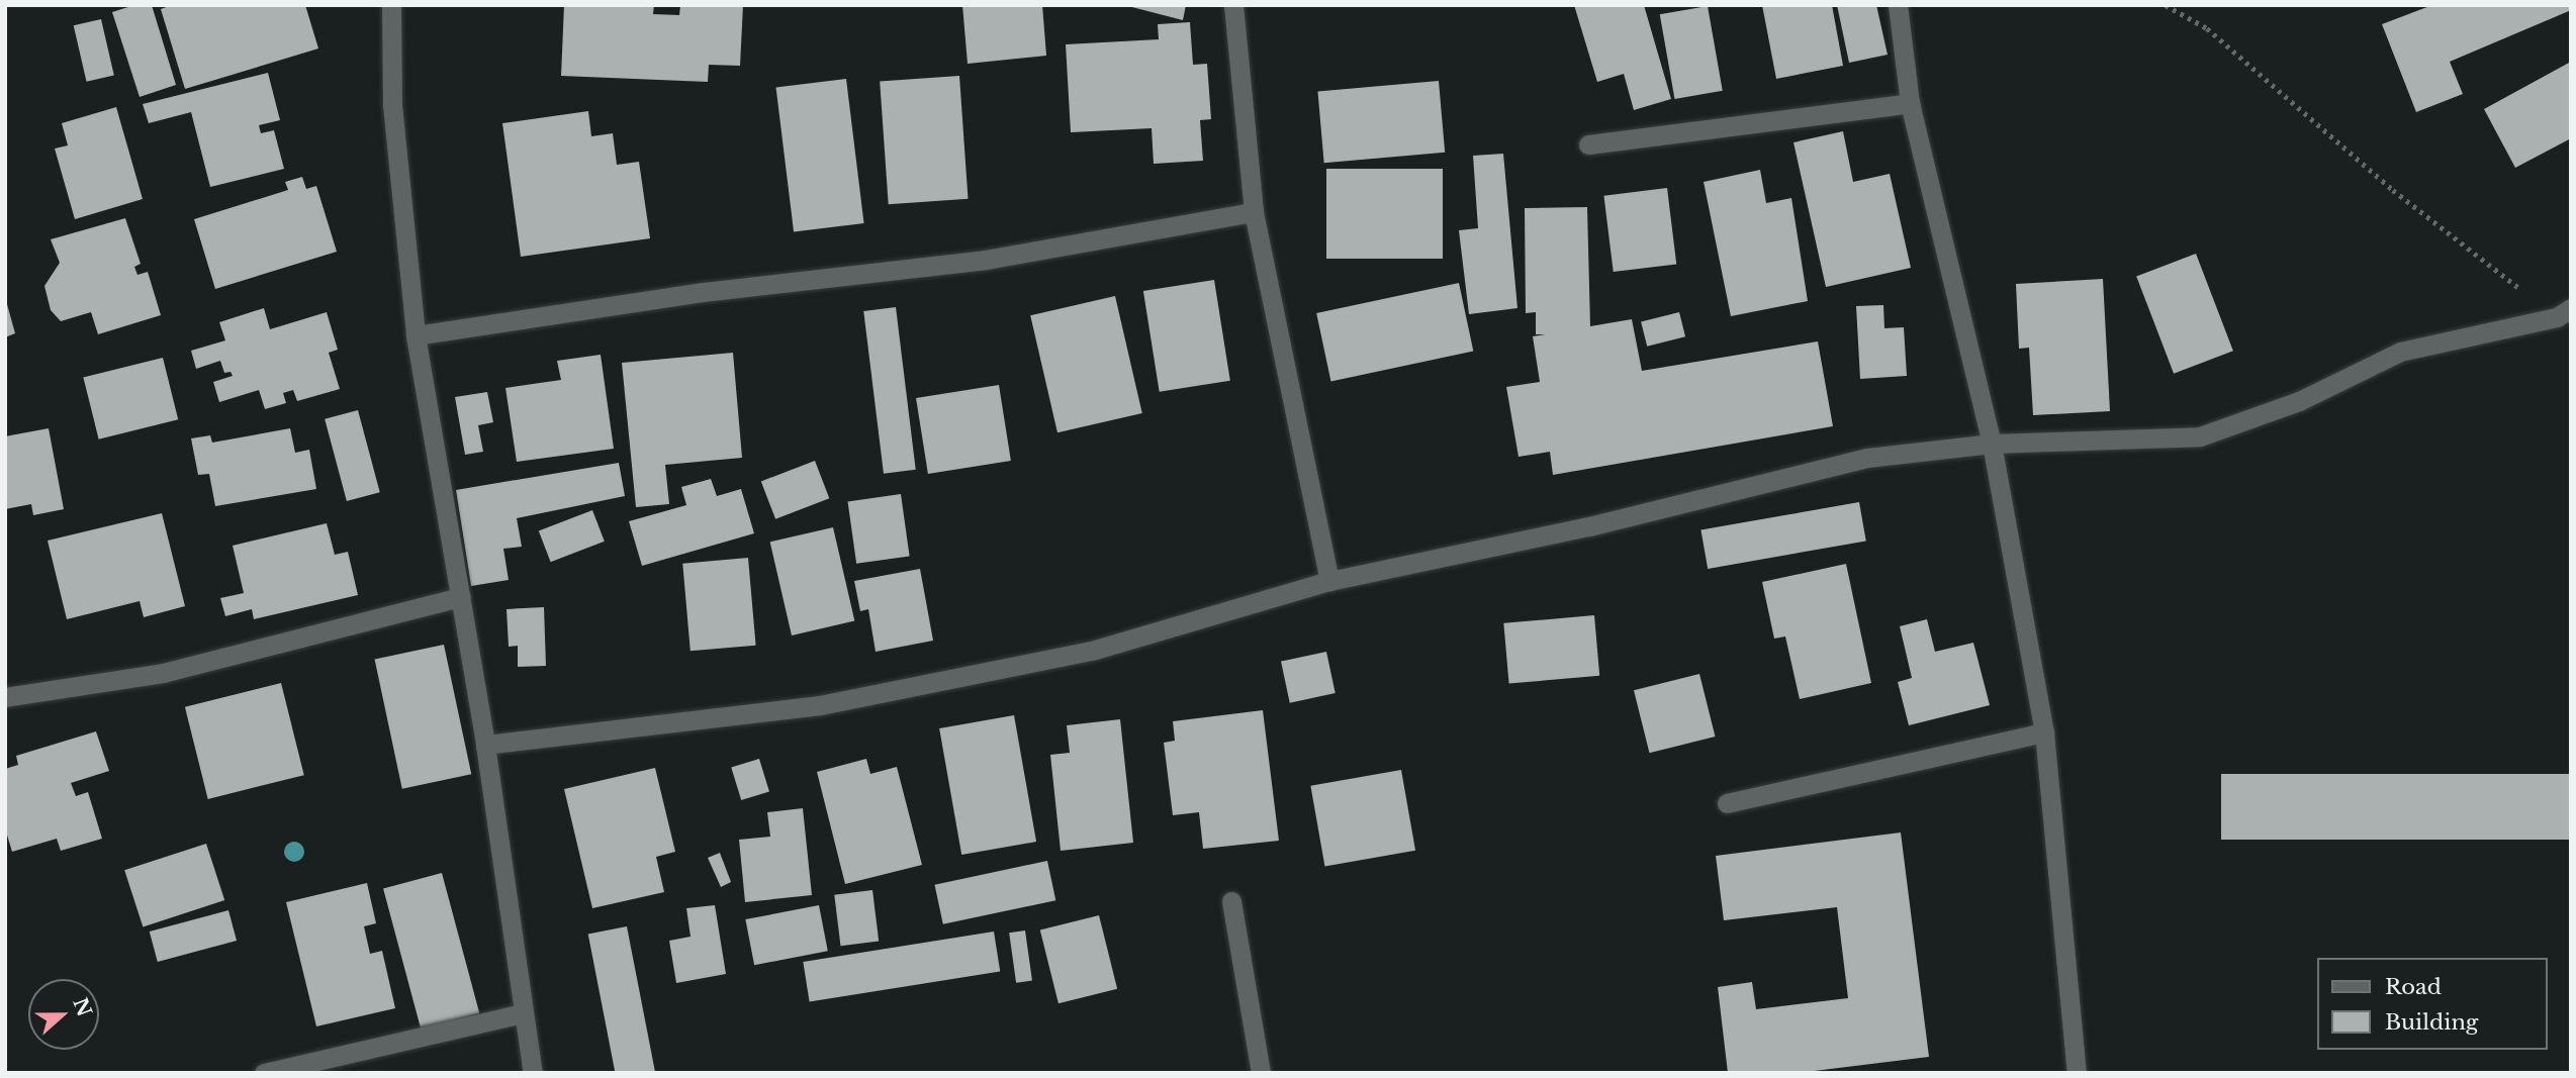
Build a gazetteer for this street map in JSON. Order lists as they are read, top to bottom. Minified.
{"legend":["Road","Building"],"north":"right"}
